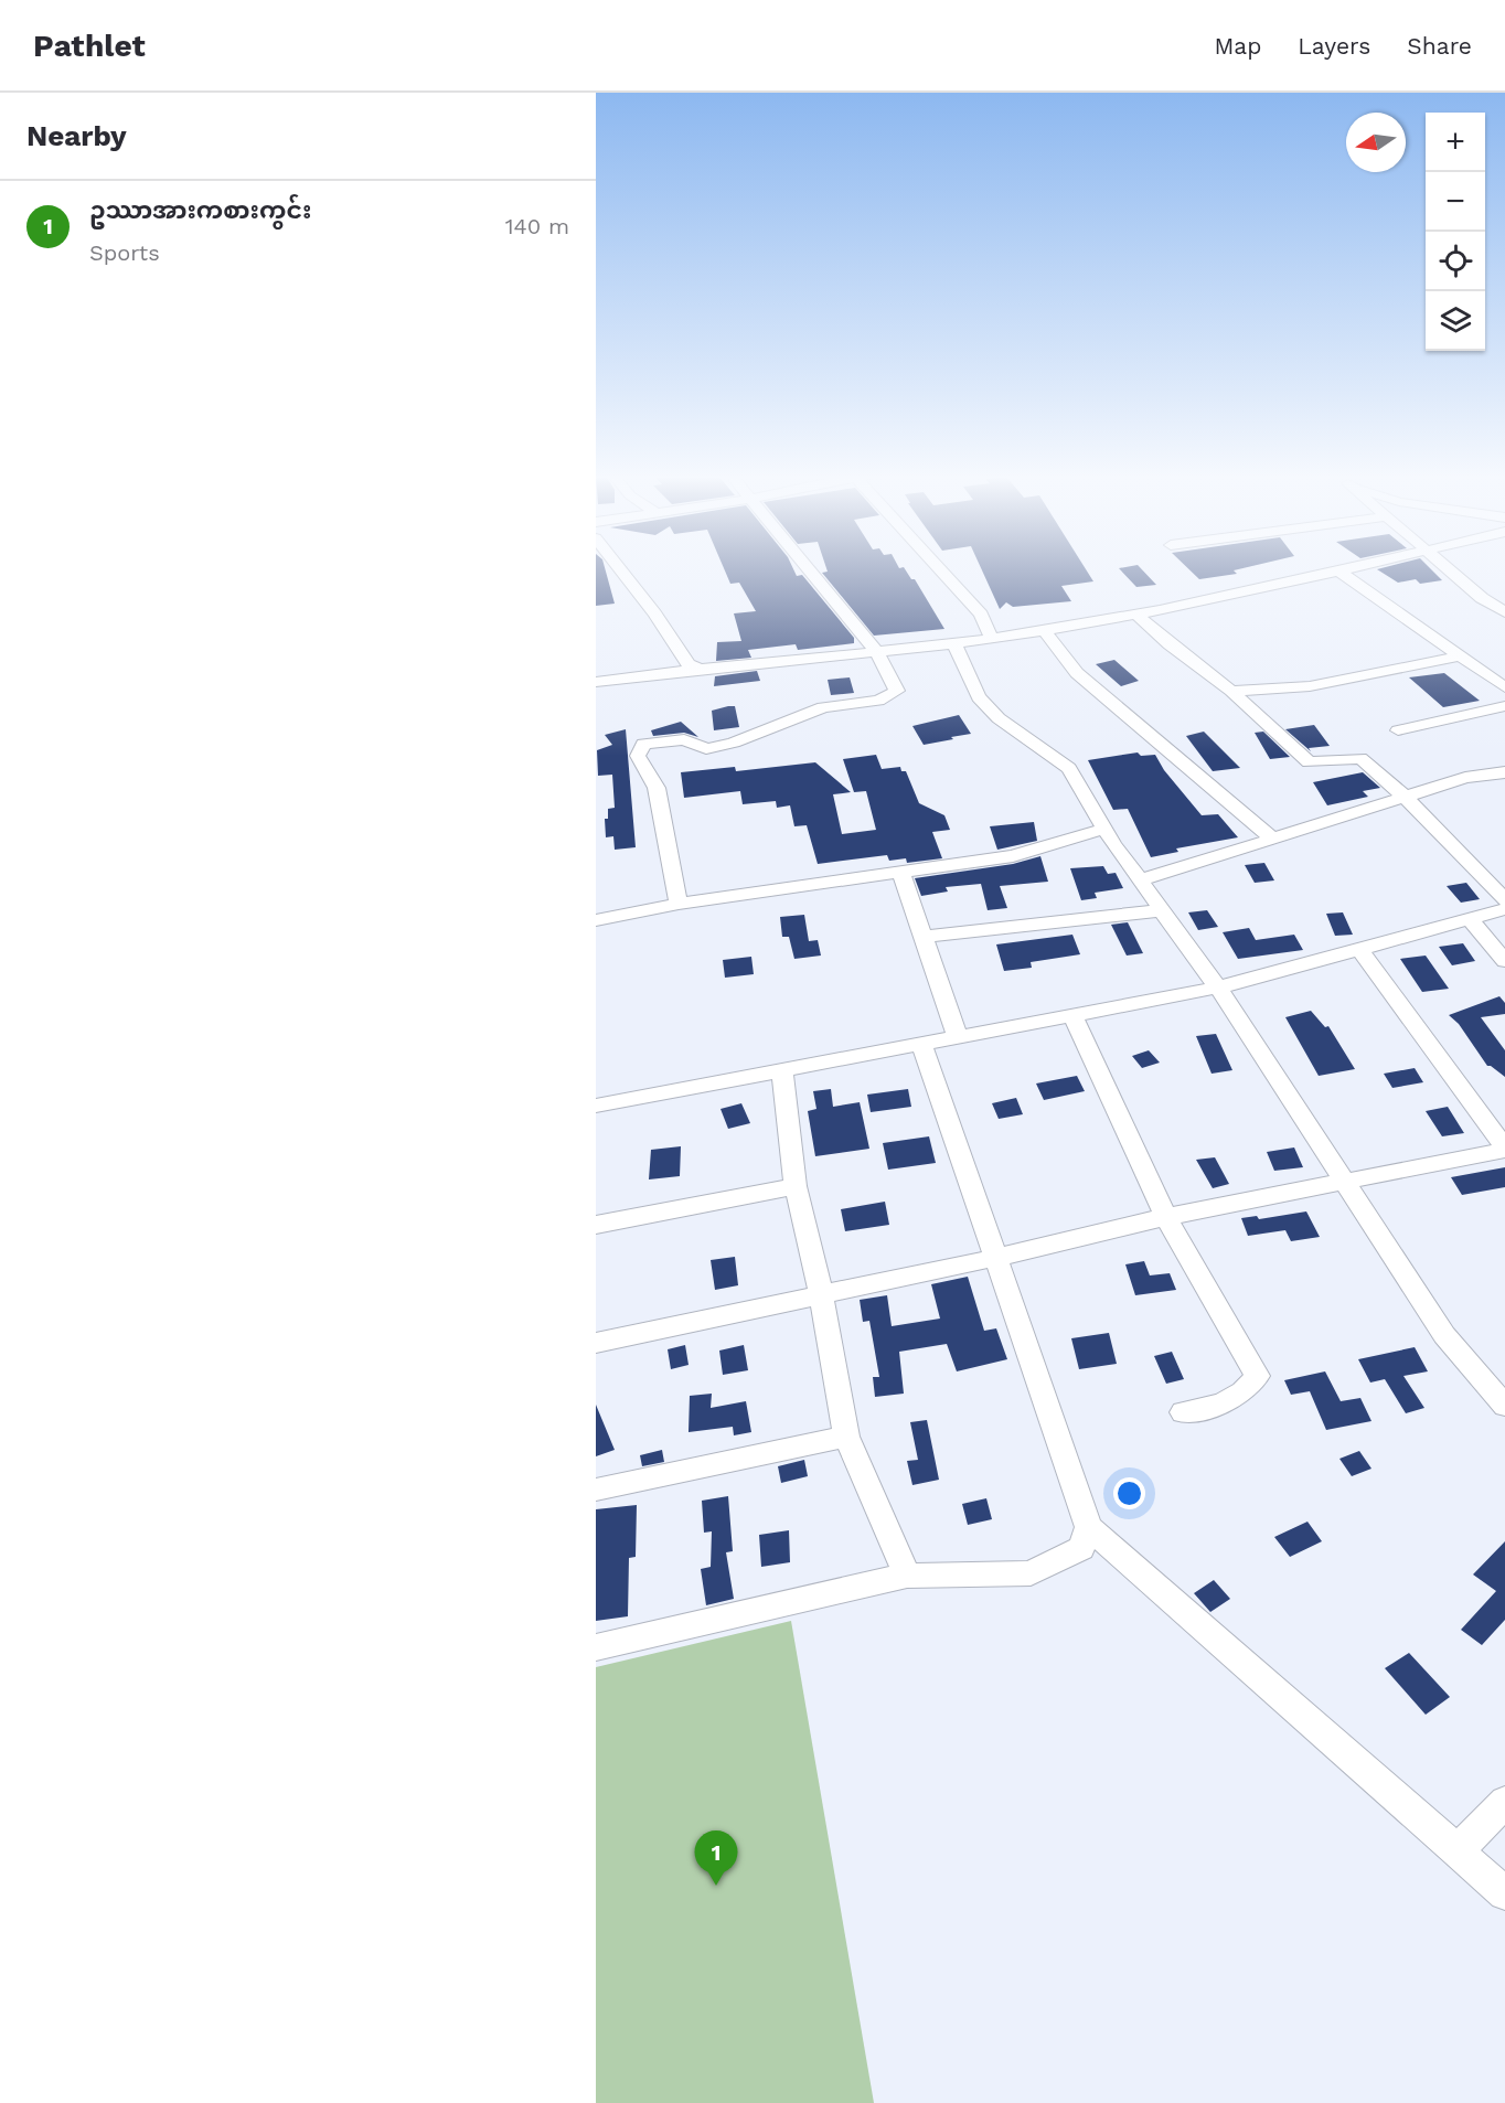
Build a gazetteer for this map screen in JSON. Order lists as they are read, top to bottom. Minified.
{"north":"left","page":{"header":"Pathlet","nav":["Map","Layers","Share"],"heading":"Nearby","map_buttons":["+","−"],"list":[{"mark":"1","name":"ဥဿာ‌အားကစားကွင်း","note":"Sports","value":"140 m"}],"pins":"1"}}
